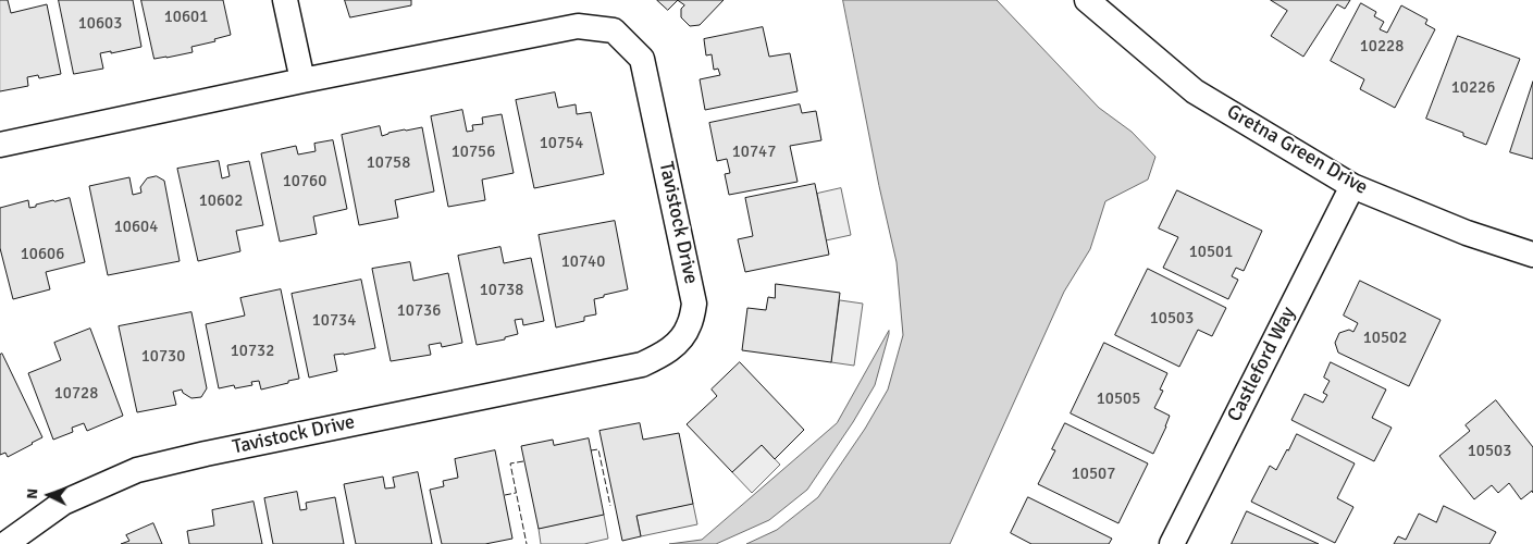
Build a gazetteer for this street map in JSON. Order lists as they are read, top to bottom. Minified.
{"streets":{"street":["Gretna Green Drive","Tavistock Drive","Castleford Way"]},"crossings":[["Gretna Green Drive","Castleford Way"]],"house_numbers":["10601","10603","10228","10226","10754","10756","10747","10758","10760","10602","10604","10501","10606","10740","10738","10736","10503","10734","10502","10732","10730","10728","10505","10503","10507"],"north":"left"}
